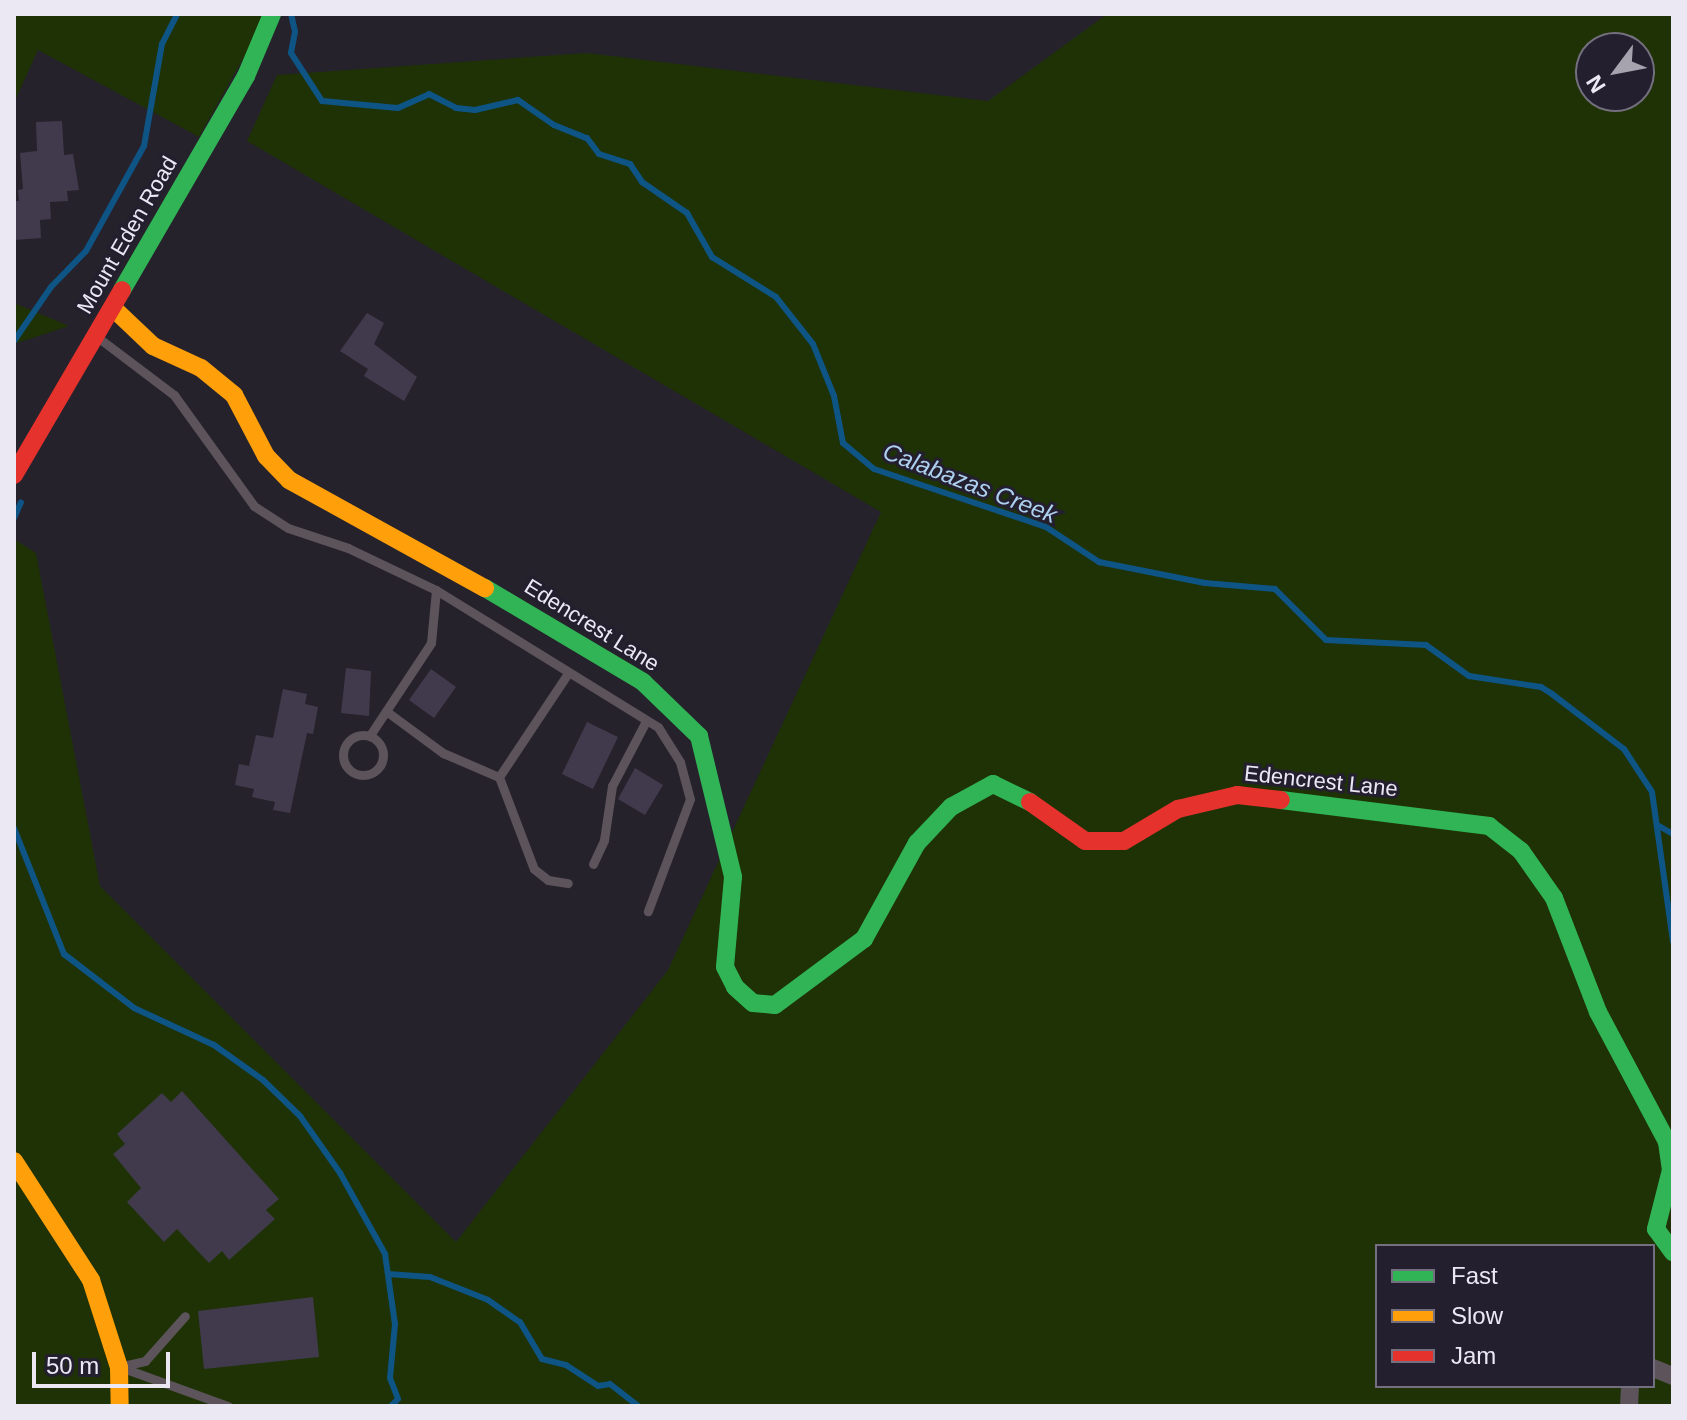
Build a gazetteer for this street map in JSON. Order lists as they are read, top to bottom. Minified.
{"streets":{"street":["Mount Eden Road","Edencrest Lane"]},"crossings":[["Mount Eden Road","Edencrest Lane"]],"water":["Calabazas Creek"],"legend":["Fast","Slow","Jam"],"scale_bar":"50 m","north":"bottom left"}
